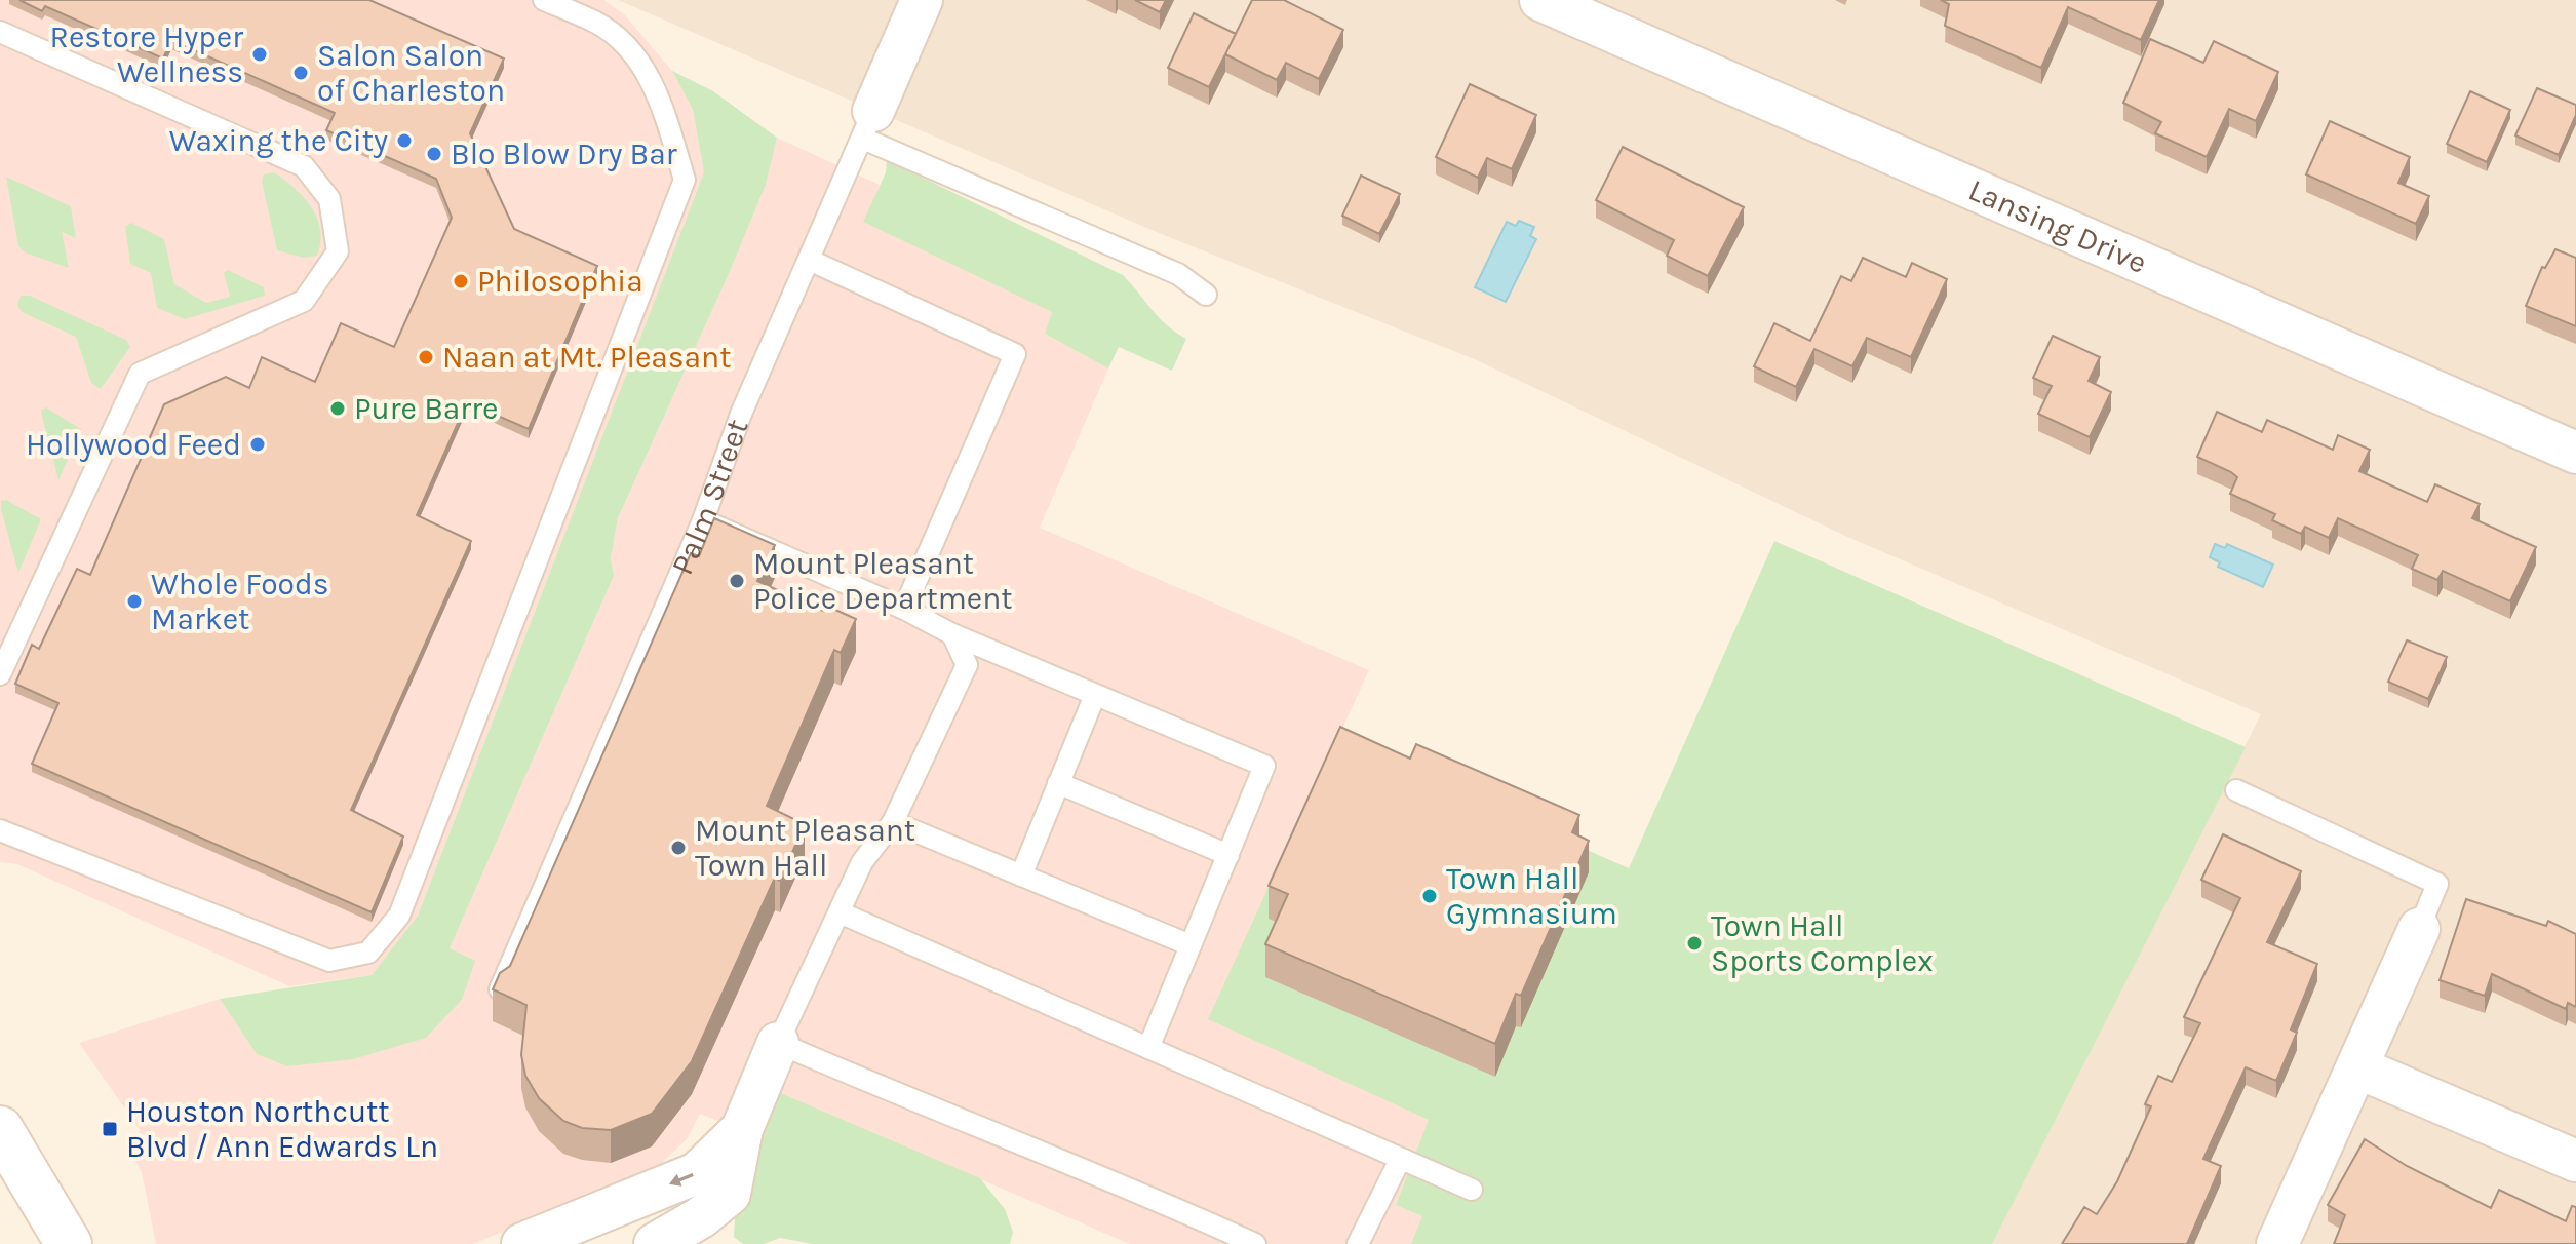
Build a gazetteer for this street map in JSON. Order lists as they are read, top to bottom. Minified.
{"streets":{"street":["Lansing Drive","Palm Street"]},"places":{"other":["Restore Hyper Wellness","Salon Salon of Charleston","Waxing the City","Blo Blow Dry Bar","Philosophia","Naan at Mt. Pleasant","Pure Barre","Hollywood Feed","Mount Pleasant Police Department","Whole Foods Market","Mount Pleasant Town Hall","Town Hall Gymnasium","Town Hall Sports Complex"],"transit":["Houston Northcutt Blvd / Ann Edwards Ln"]}}
